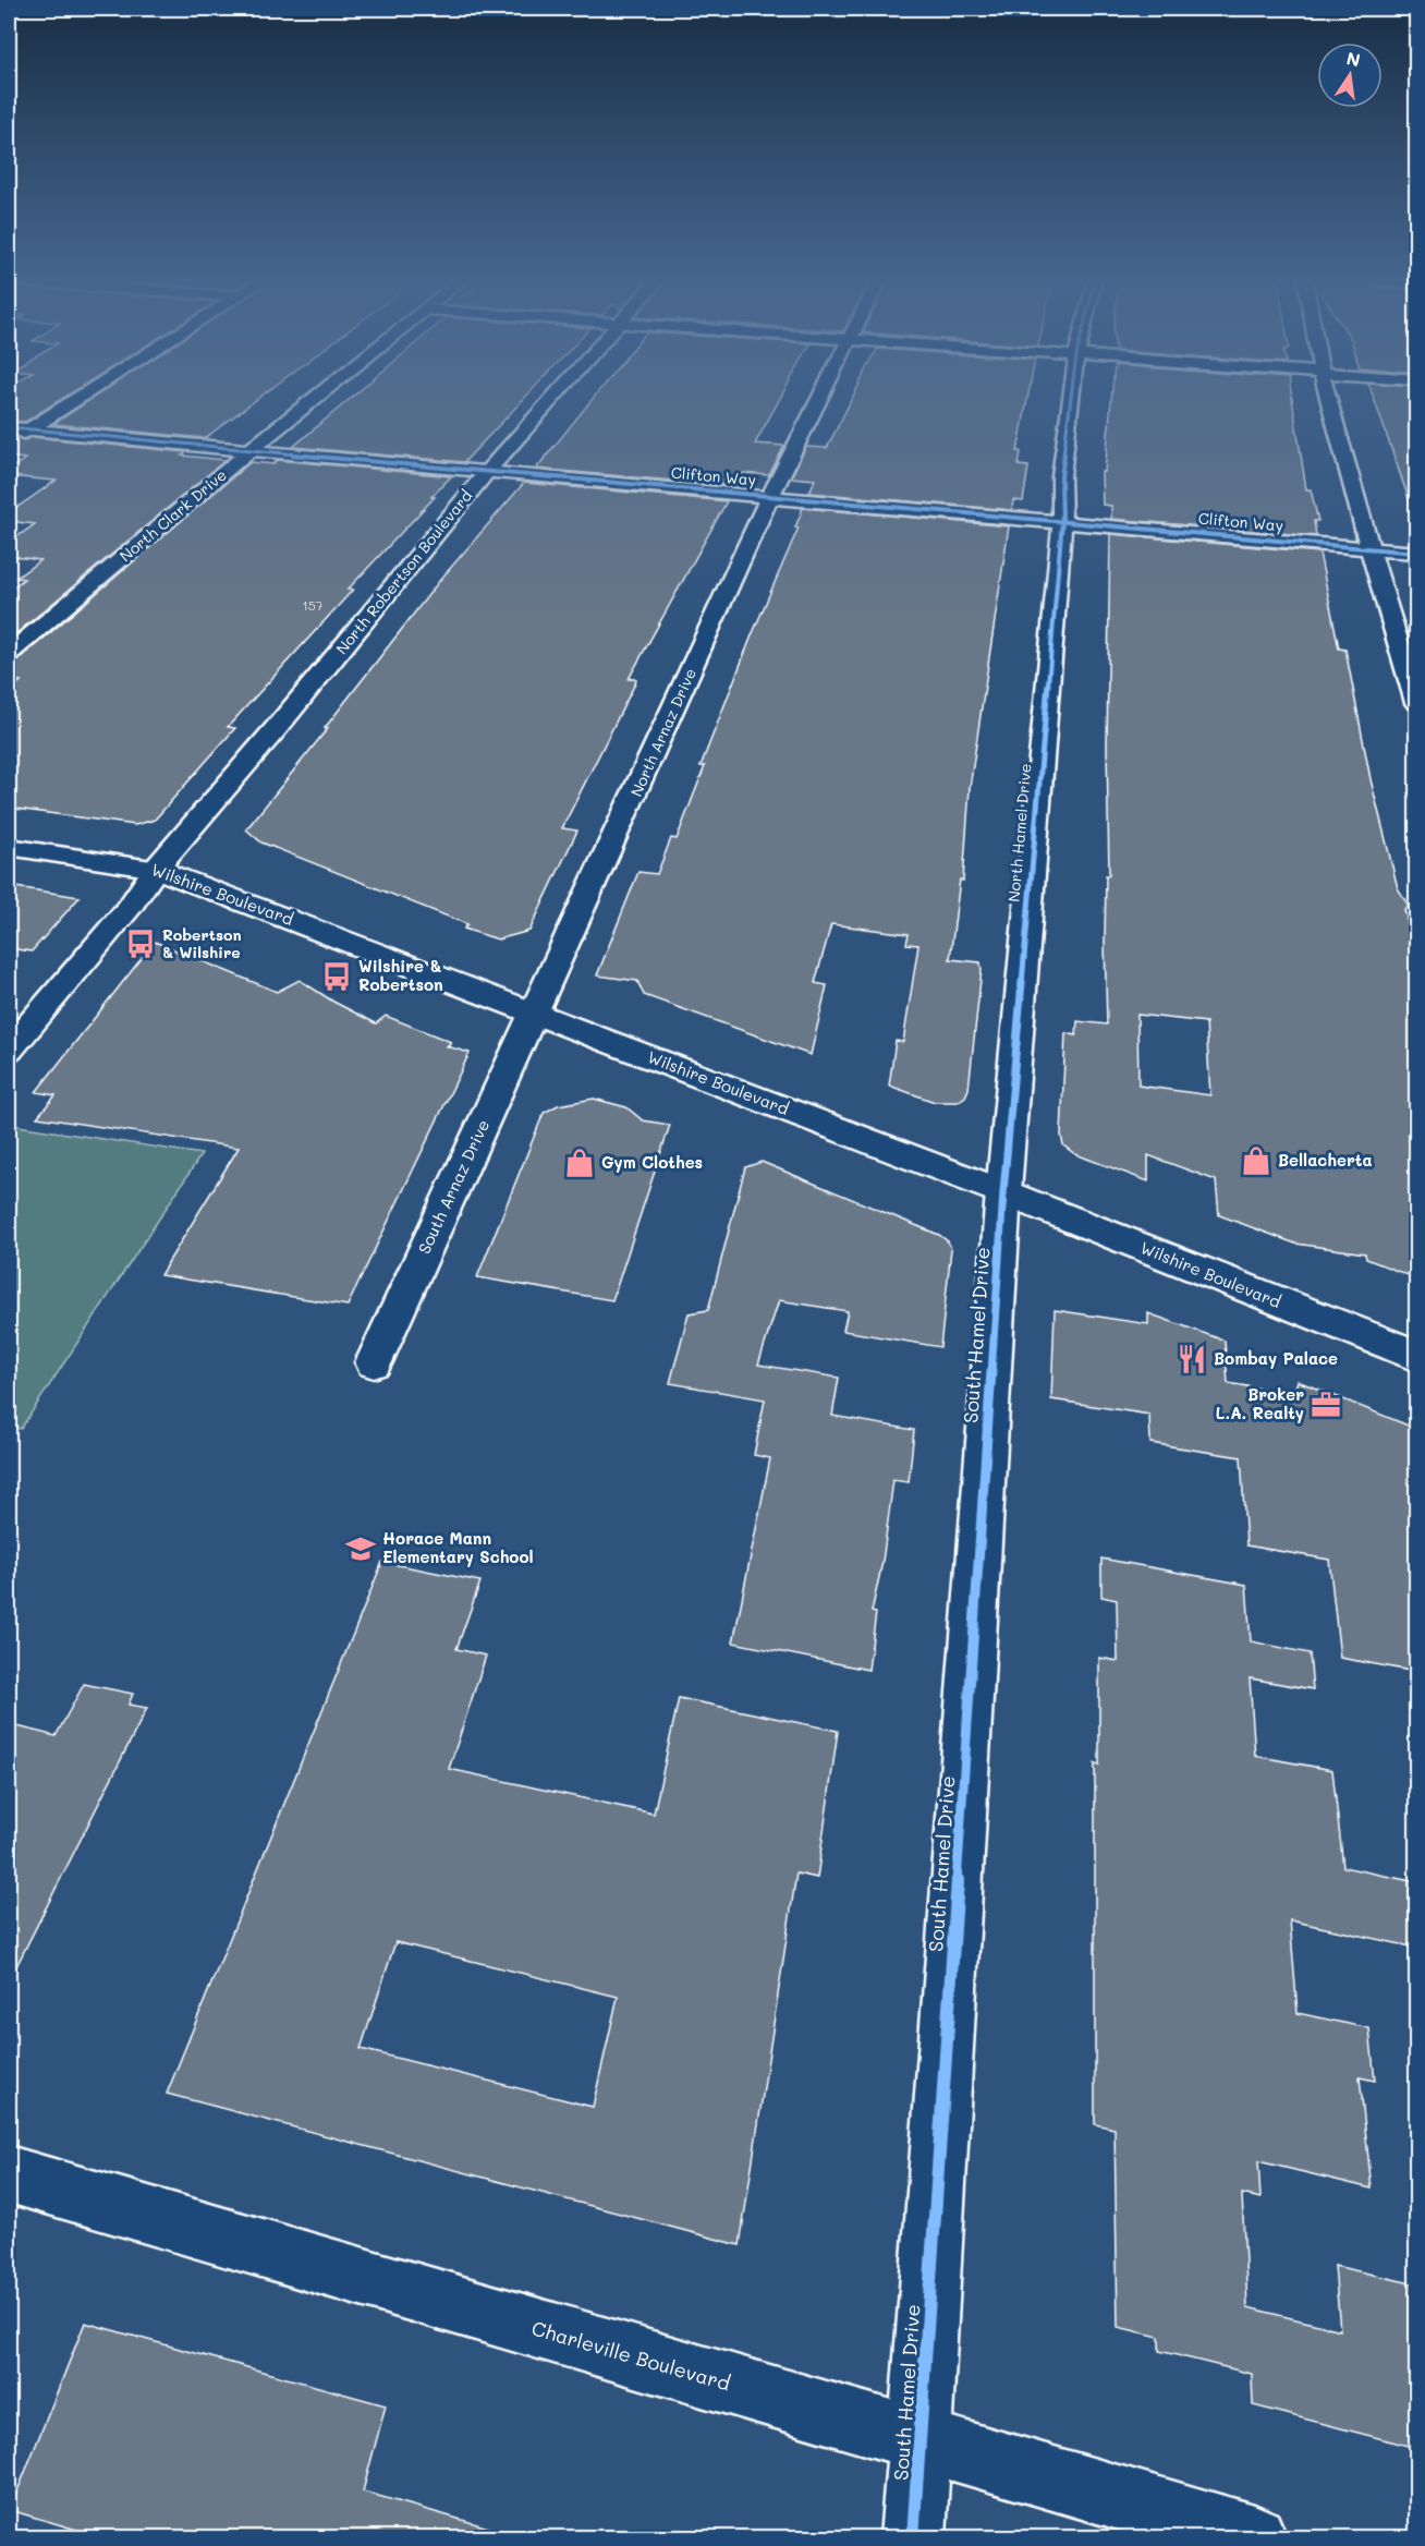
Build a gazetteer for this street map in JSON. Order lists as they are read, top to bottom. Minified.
{"streets":{"street":["Clifton Way","North Clark Drive","North Robertson Boulevard","North Arnaz Drive","North Hamel Drive","Wilshire Boulevard","South Arnaz Drive","South Hamel Drive","Charleville Boulevard"]},"crossings":[["Clifton Way","North Clark Drive"],["Clifton Way","North Robertson Boulevard"],["Clifton Way","North Arnaz Drive"],["Clifton Way","North Hamel Drive"],["North Robertson Boulevard","Wilshire Boulevard"],["North Arnaz Drive","Wilshire Boulevard"],["North Arnaz Drive","South Arnaz Drive"],["North Hamel Drive","Wilshire Boulevard"],["North Hamel Drive","South Hamel Drive"],["Wilshire Boulevard","South Arnaz Drive"],["Wilshire Boulevard","South Hamel Drive"],["South Hamel Drive","Charleville Boulevard"]],"places":{"bus stop":["Robertson & Wilshire","Wilshire & Robertson"],"shop":["Bellacherta","Gym Clothes"],"restaurant":["Bombay Palace"],"office":["Broker L.A. Realty"],"school or university":["Horace Mann Elementary School"]},"house_numbers":["157"],"north":"top"}
